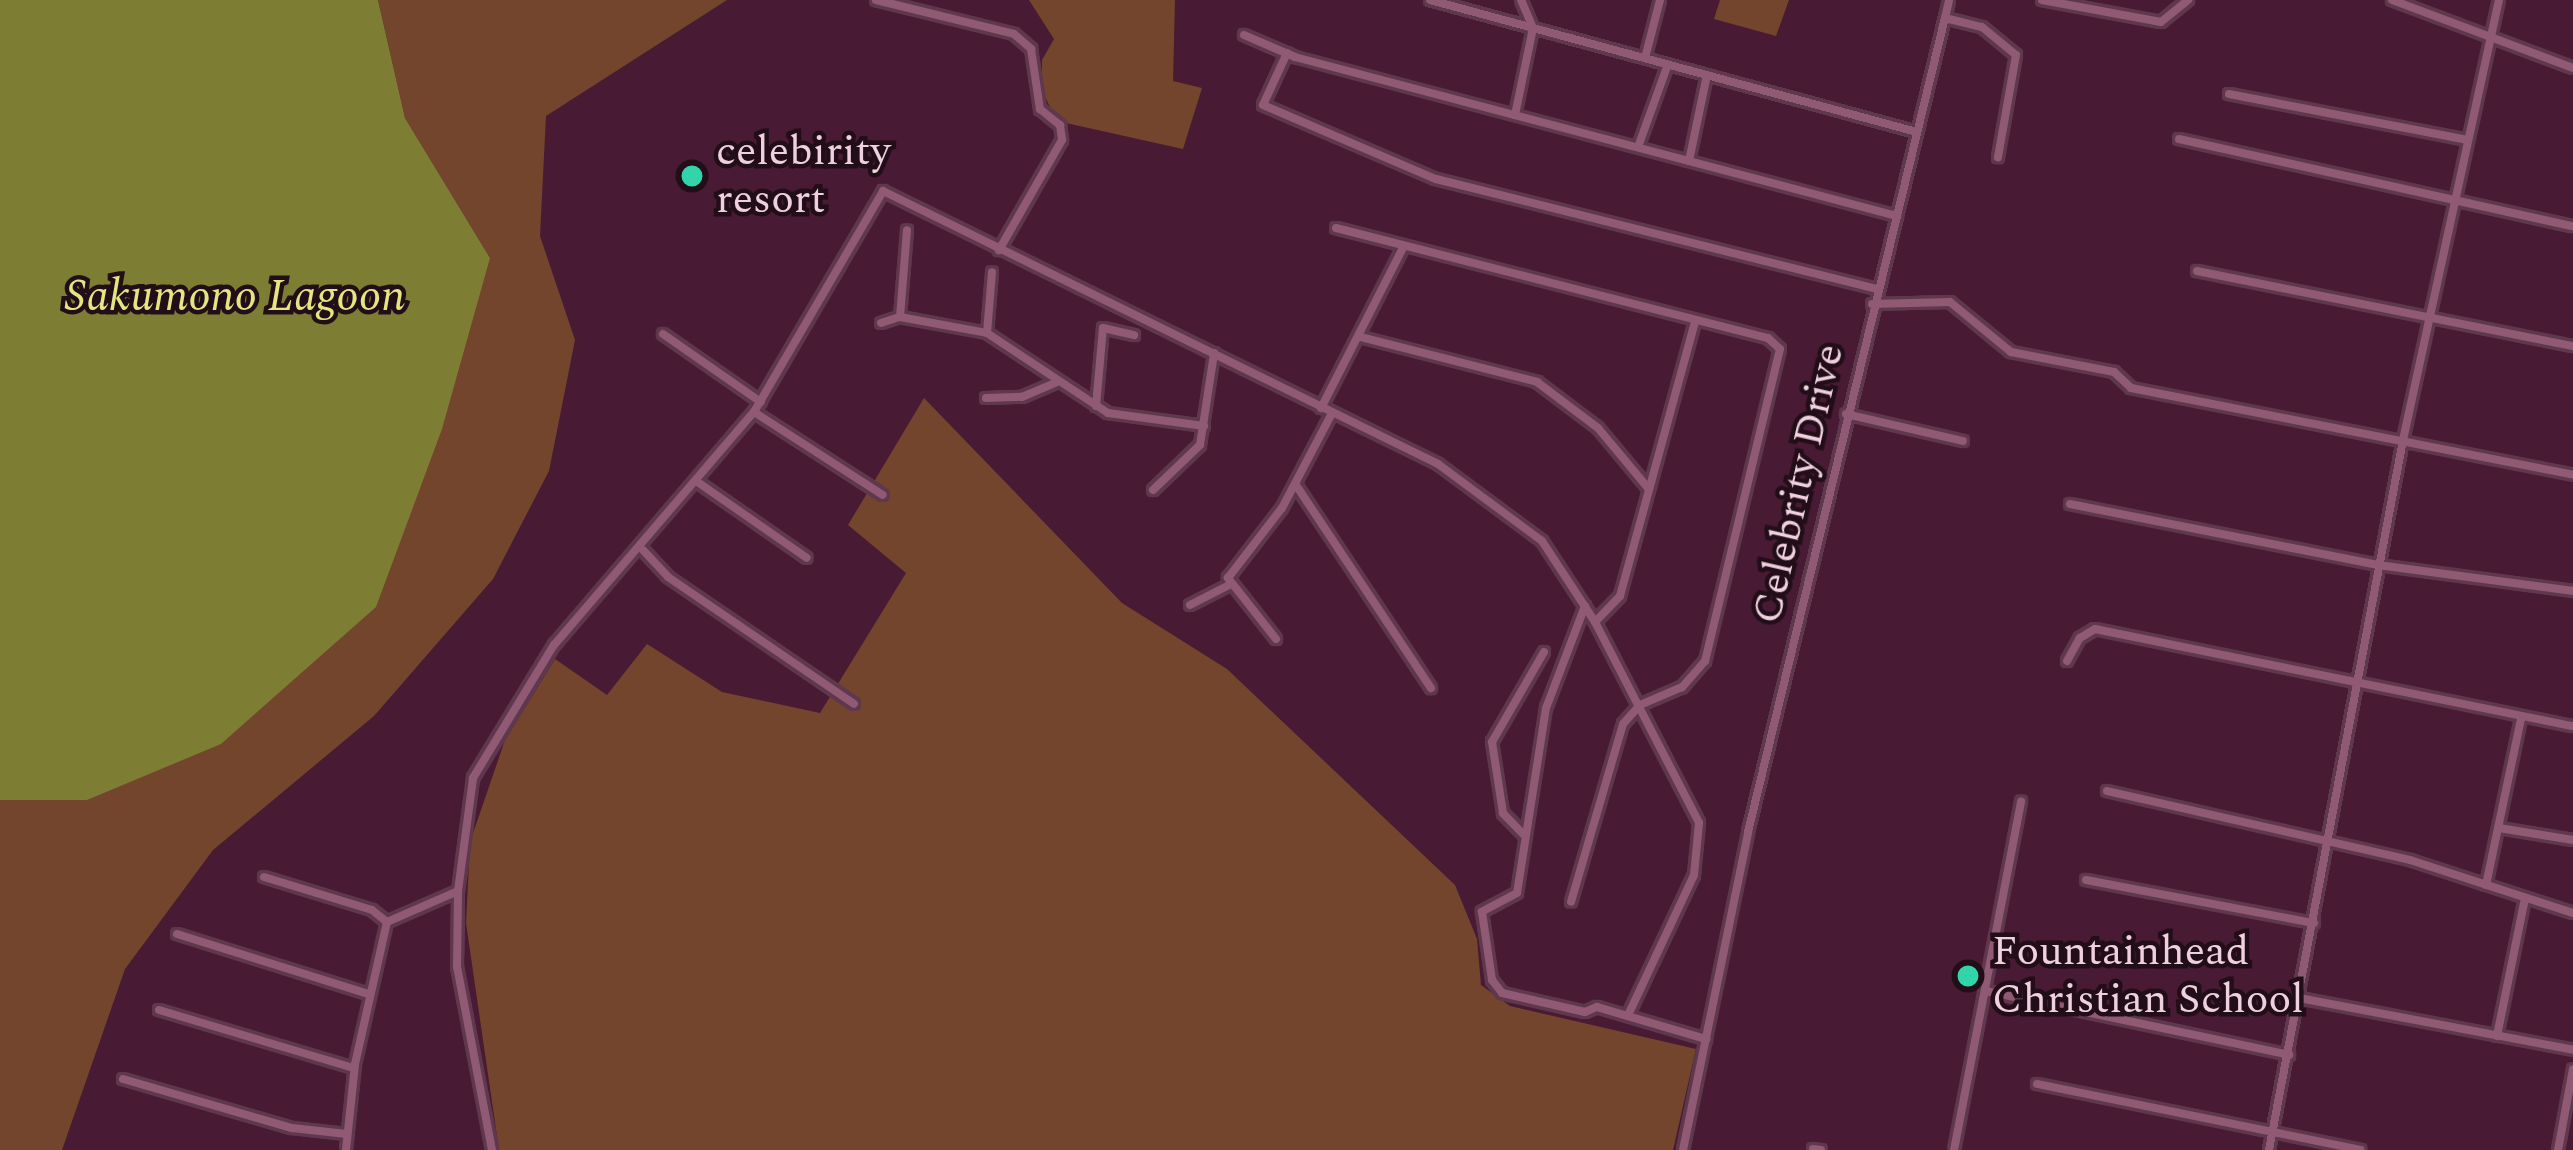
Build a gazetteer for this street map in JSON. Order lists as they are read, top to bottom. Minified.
{"streets":{"street":["Celebrity Drive"]},"water":["Sakumono Lagoon"],"places":["celebirity resort","Fountainhead Christian School"]}
